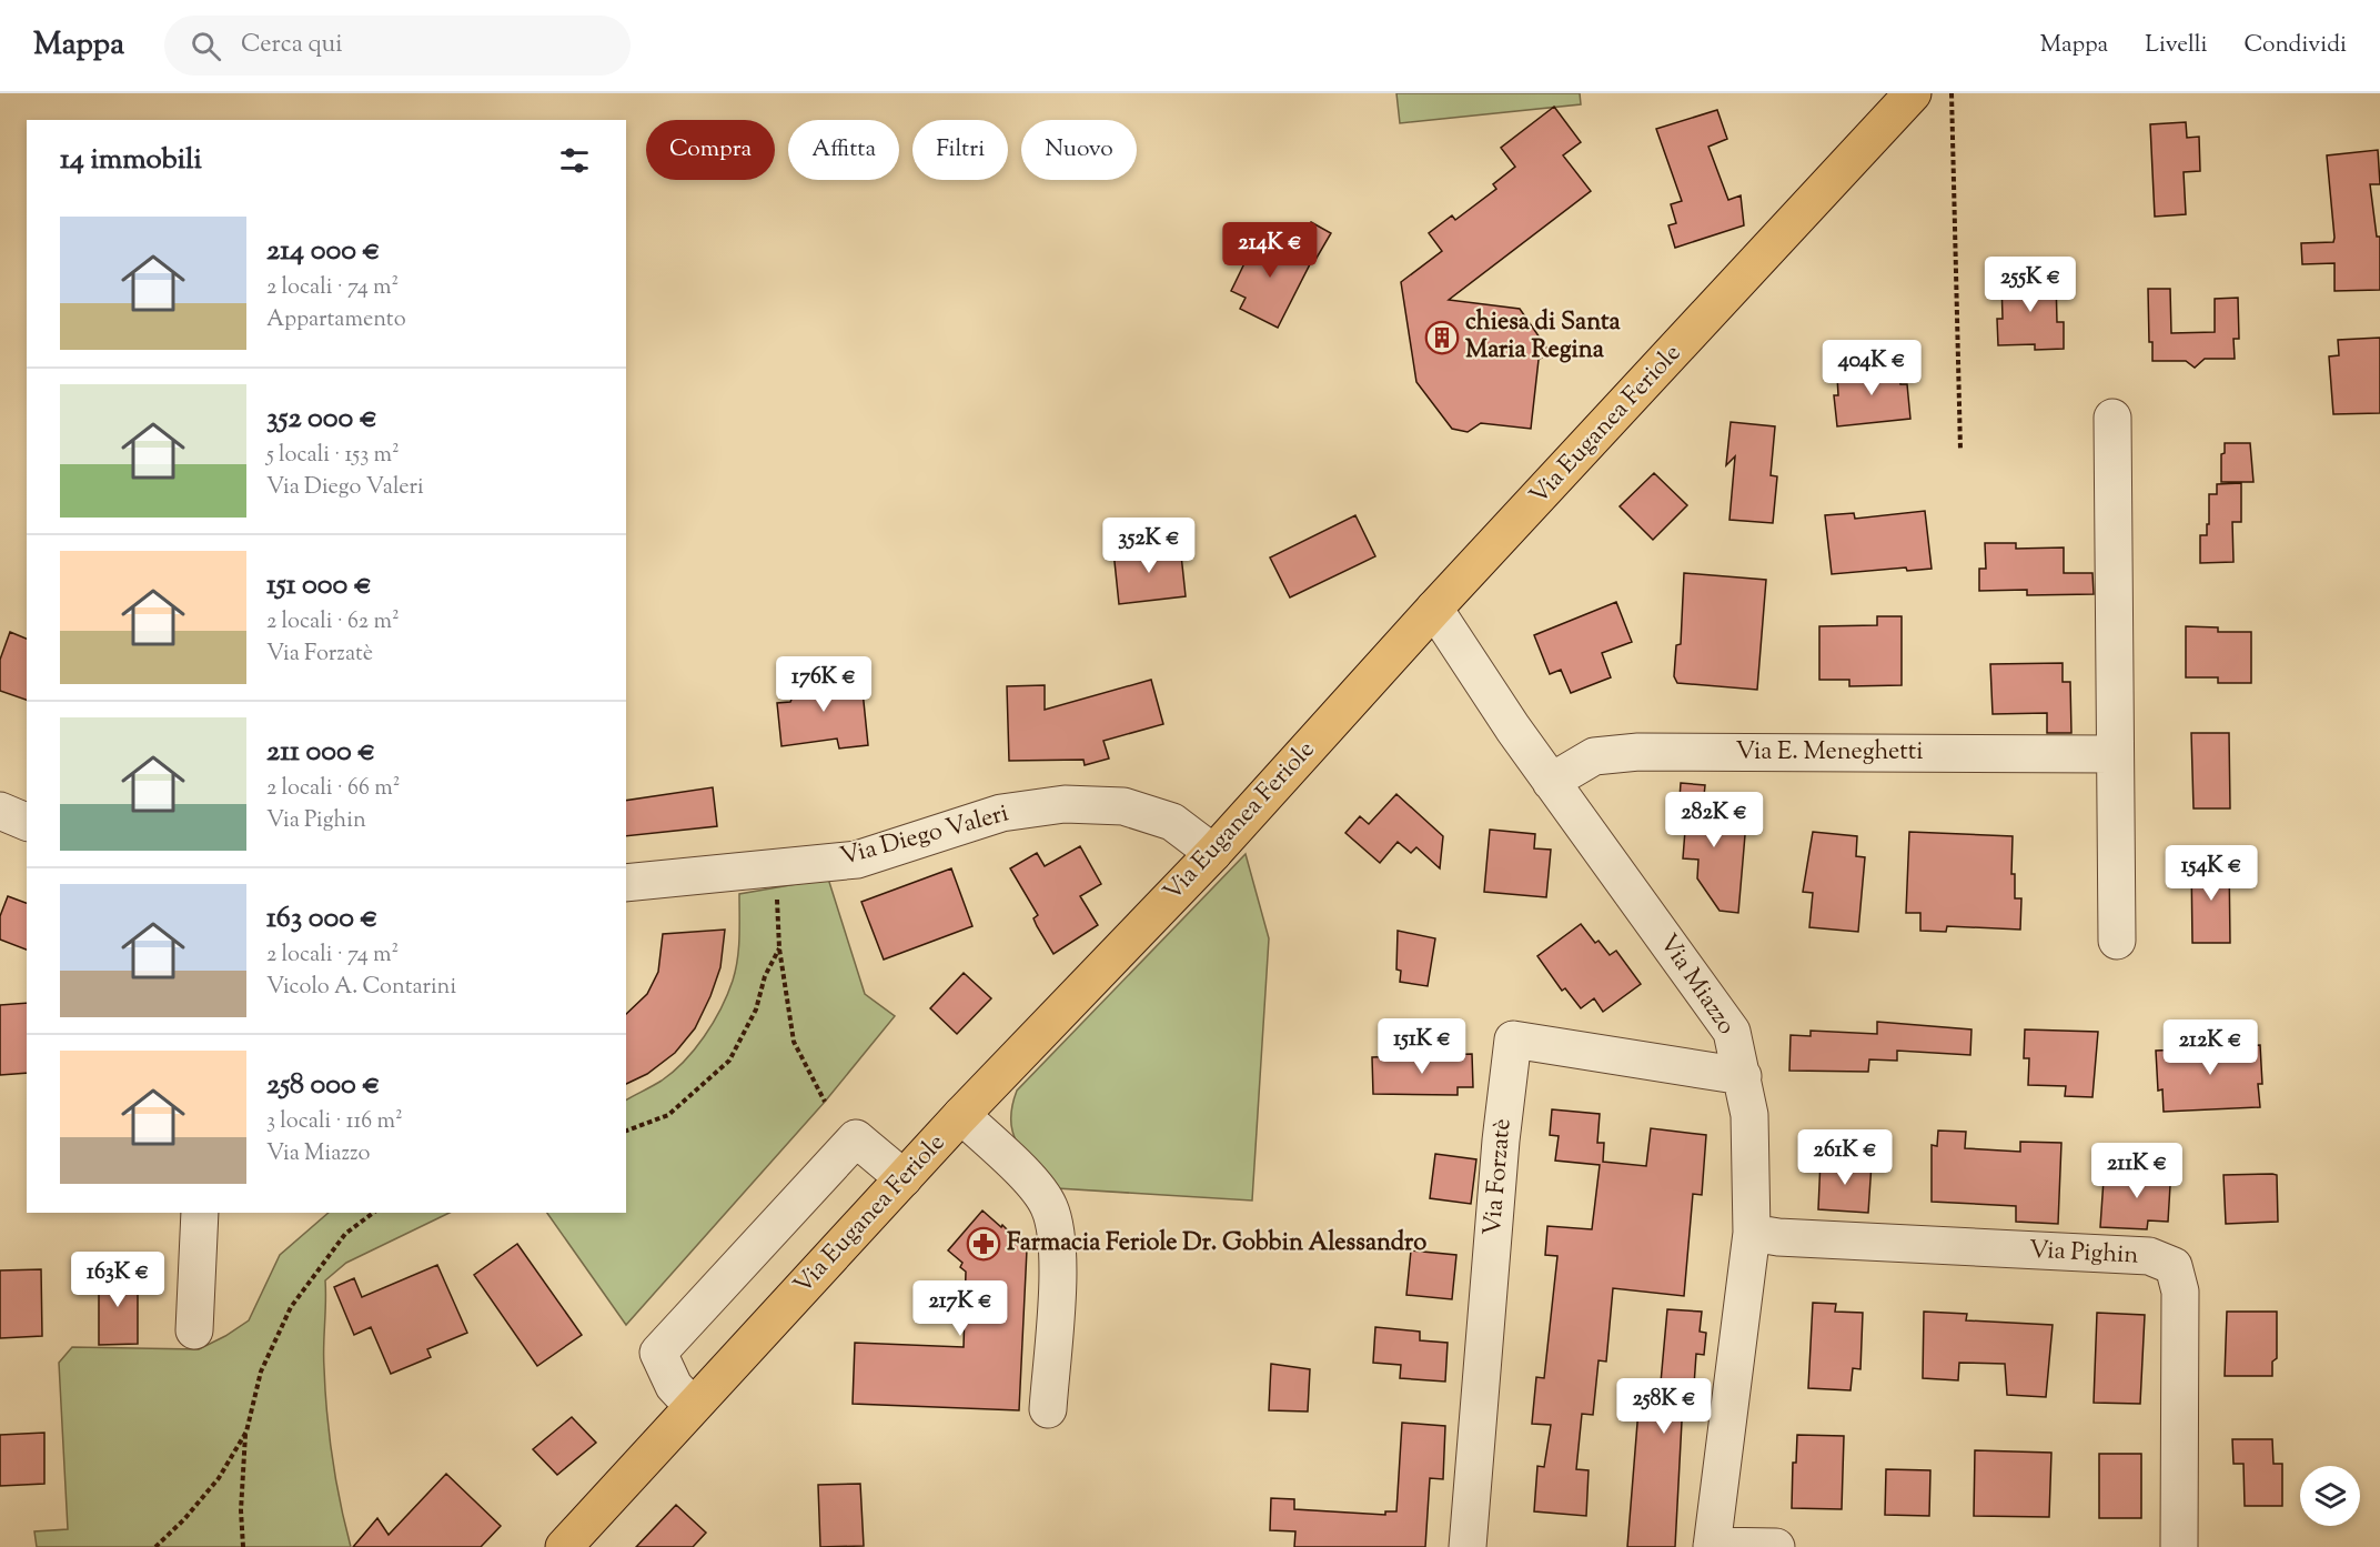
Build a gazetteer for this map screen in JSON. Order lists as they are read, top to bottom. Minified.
{"streets":{"main road":["Via Euganea Feriole"],"street":["Via E. Meneghetti","Via Diego Valeri","Via Miazzo","Via Forzatè","Via Pighin"]},"crossings":[["Via Euganea Feriole","Via Diego Valeri"],["Via Euganea Feriole","Via Miazzo"],["Via E. Meneghetti","Via Miazzo"],["Via Miazzo","Via Forzatè"],["Via Miazzo","Via Pighin"]],"places":{"building":["chiesa di Santa Maria Regina"],"pharmacy":["Farmacia Feriole Dr. Gobbin Alessandro"]},"page":{"header":"Mappa","search":"Cerca qui","nav":["Mappa","Livelli","Condividi"],"chip":["Compra","Affitta","Filtri","Nuovo"],"heading":"14 immobili","list":[{"name":"214 000 €","note":"2 locali · 74 m² · Appartamento"},{"name":"352 000 €","note":"5 locali · 153 m² · Via Diego Valeri"},{"name":"151 000 €","note":"2 locali · 62 m² · Via Forzatè"},{"name":"211 000 €","note":"2 locali · 66 m² · Via Pighin"},{"name":"163 000 €","note":"2 locali · 74 m² · Vicolo A. Contarini"},{"name":"258 000 €","note":"3 locali · 116 m² · Via Miazzo"}],"price":["214K €","255K €","404K €","352K €","176K €","282K €","154K €","151K €","212K €","261K €","211K €","163K €","217K €","258K €"]}}
